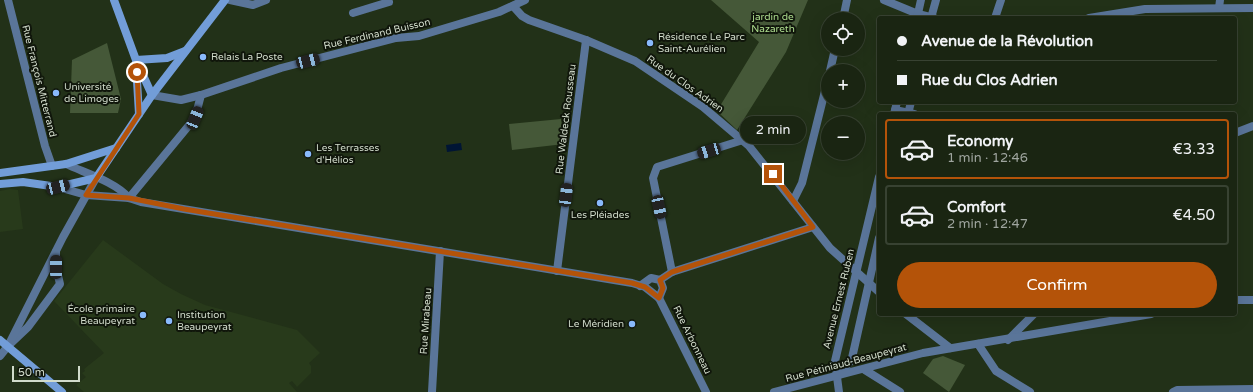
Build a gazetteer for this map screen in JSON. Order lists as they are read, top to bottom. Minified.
{"streets":{"street":["Rue Ferdinand Buisson","Rue François Mitterrand","Rue du Clos Adrien","Rue Waldeck Rousseau","Avenue Ernest Ruben","Rue Mirabeau","Rue Arbonneau","Rue Pétiniaud-Beaupeyrat"]},"crossings":[["Rue Ferdinand Buisson","Rue du Clos Adrien"],["Rue du Clos Adrien","Rue Waldeck Rousseau"],["Rue du Clos Adrien","Avenue Ernest Ruben"],["Avenue Ernest Ruben","Rue Pétiniaud-Beaupeyrat"]],"parks":["jardin de Nazareth"],"places":["Résidence Le Parc Saint-Aurélien","Relais La Poste","Université de Limoges","Les Terrasses d'Hélios","Les Pléiades","École primaire Beaupeyrat","Institution Beaupeyrat","Le Méridien"],"scale_bar":"50 m","page":{"map_buttons":["+","−"],"banner":["Avenue de la Révolution","Rue du Clos Adrien"],"bubble":"2 min","list":[{"name":"Economy","note":"1 min · 12:46","value":"€3.33"},{"name":"Comfort","note":"2 min · 12:47","value":"€4.50"}],"buttons":"Confirm","scale":"50 m"}}
